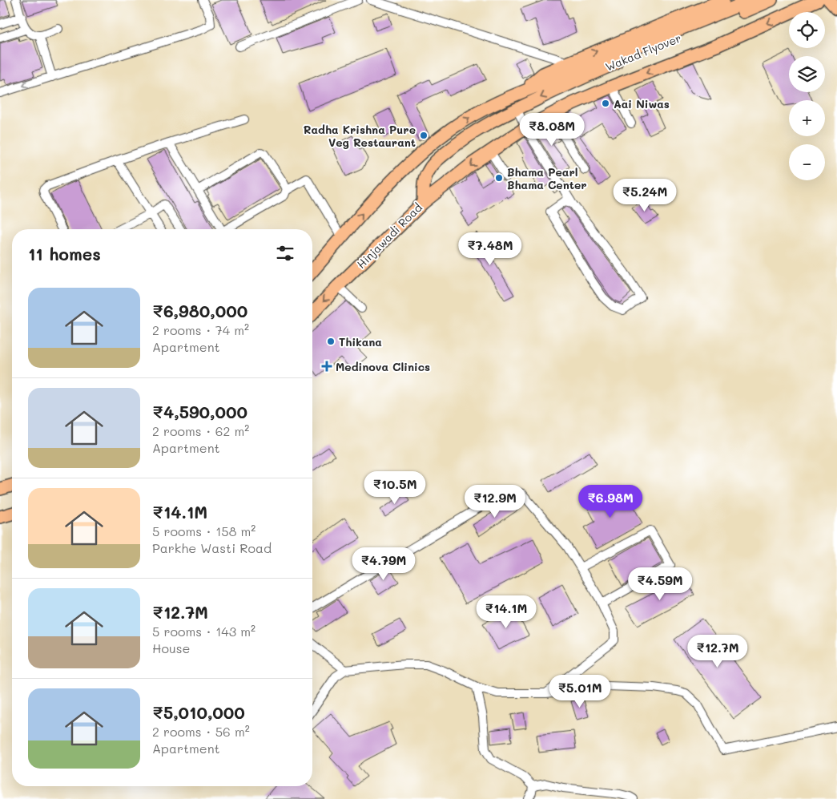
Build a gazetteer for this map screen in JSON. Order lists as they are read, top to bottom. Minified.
{"streets":{"main road":["Wakad Flyover","Hinjawadi Road"]},"crossings":[["Wakad Flyover","Hinjawadi Road"]],"places":{"other":["Aai Niwas","Radha Krishna Pure Veg Restaurant","Bhama Pearl Bhama Center","Thikana"],"health":["Medinova Clinics"]},"page":{"map_buttons":["+","−"],"price":["₹8.08M","₹5.24M","₹7.48M","₹10.5M","₹12.9M","₹6.98M","₹4.79M","₹4.59M","₹14.1M","₹12.7M","₹5.01M"],"heading":"11 homes","list":[{"name":"₹6,980,000","note":"2 rooms · 74 m² · Apartment"},{"name":"₹4,590,000","note":"2 rooms · 62 m² · Apartment"},{"name":"₹14.1M","note":"5 rooms · 158 m² · Parkhe Wasti Road"},{"name":"₹12.7M","note":"5 rooms · 143 m² · House"},{"name":"₹5,010,000","note":"2 rooms · 56 m² · Apartment"}]}}
